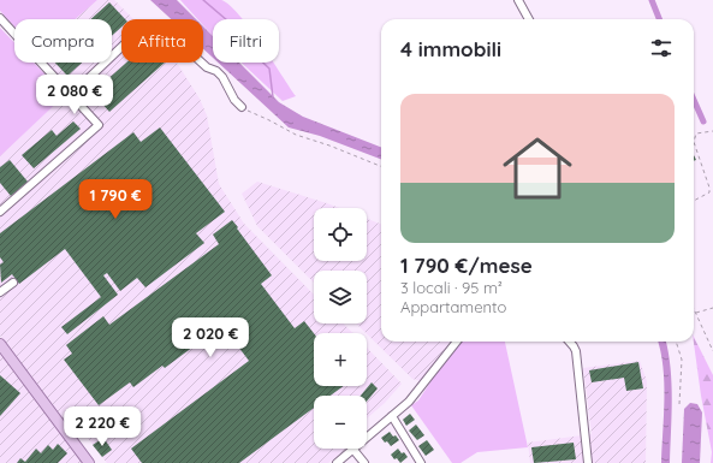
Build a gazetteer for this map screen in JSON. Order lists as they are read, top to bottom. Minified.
{"page":{"chip":["Compra","Affitta","Filtri"],"heading":"4 immobili","price":["2 080 €","1 790 €","2 020 €","2 220 €"],"list":[{"name":"1 790 €/mese","note":"3 locali · 95 m² · Appartamento"}],"map_buttons":["+","−"]}}
